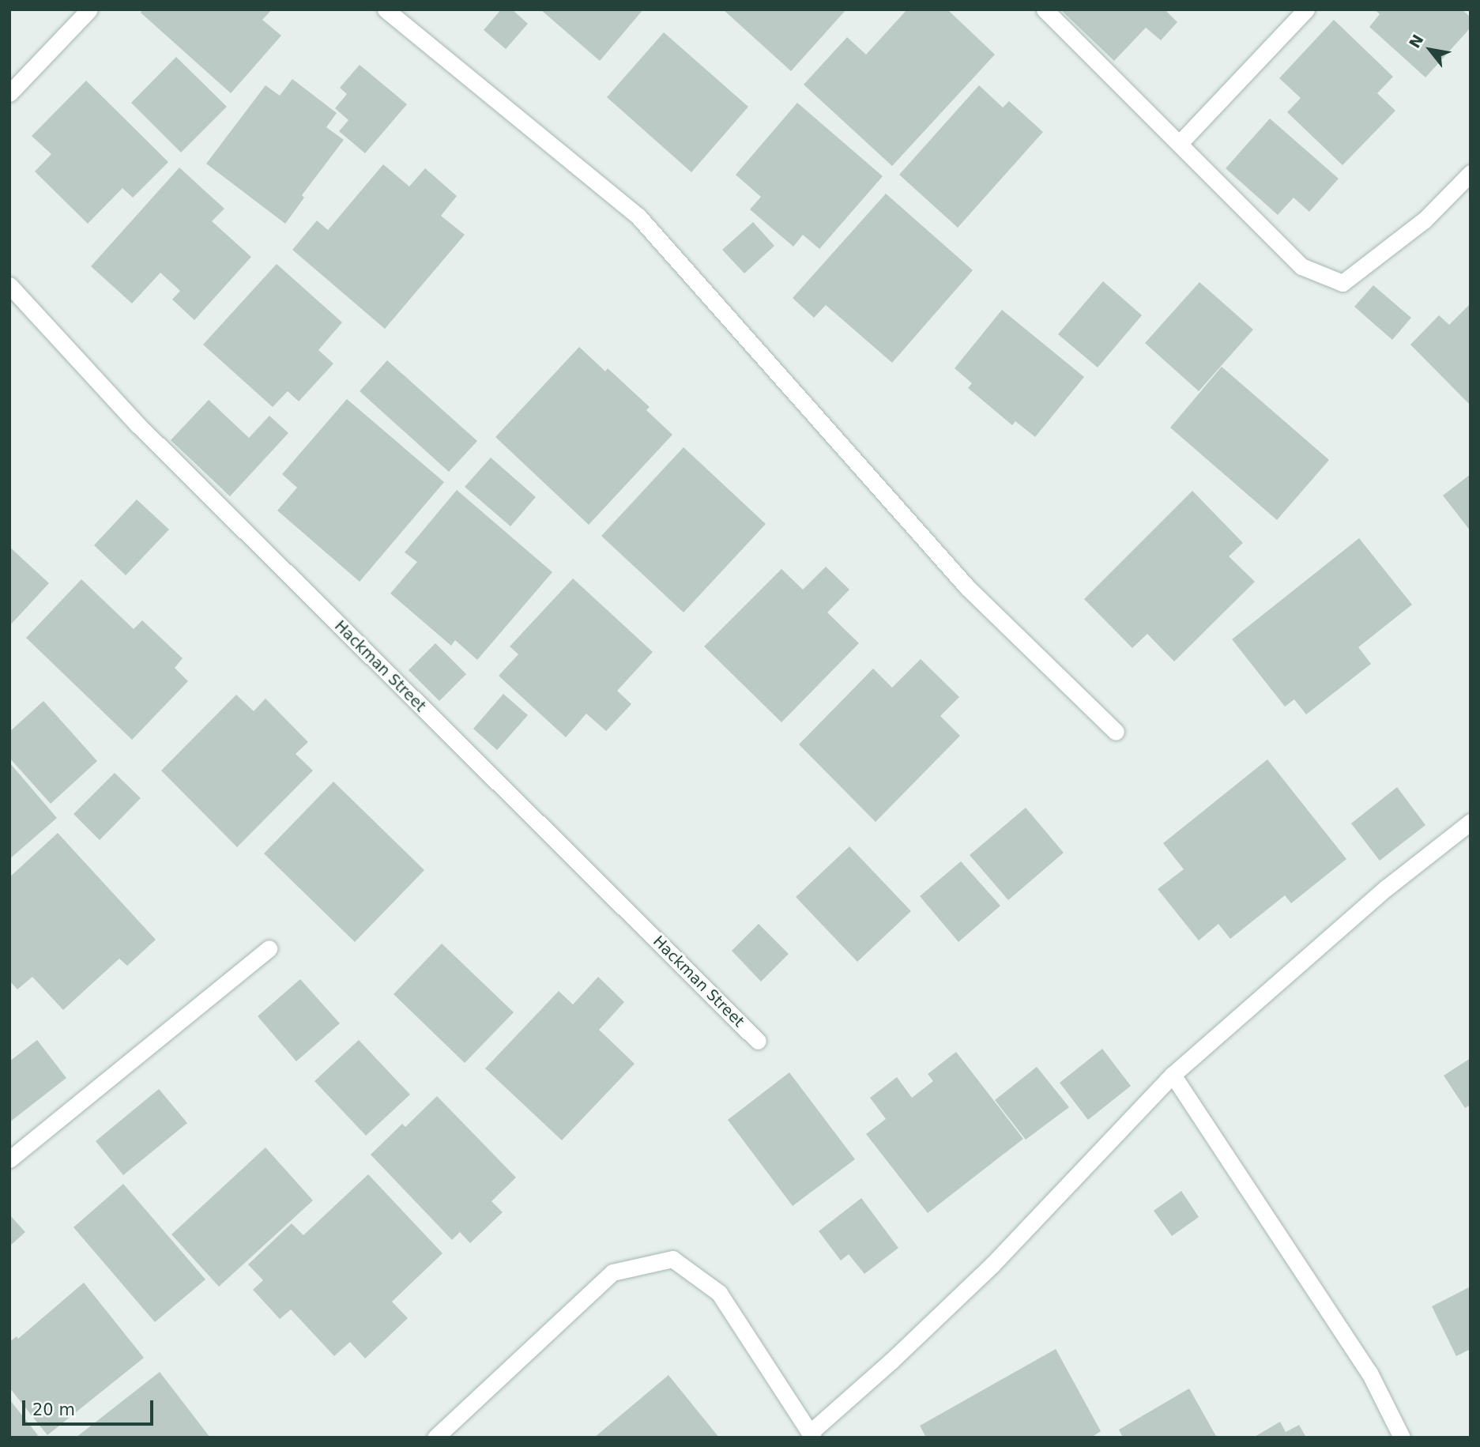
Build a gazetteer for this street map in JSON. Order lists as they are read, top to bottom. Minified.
{"streets":{"street":["Hackman Street"]},"scale_bar":"20 m","north":"top left"}
